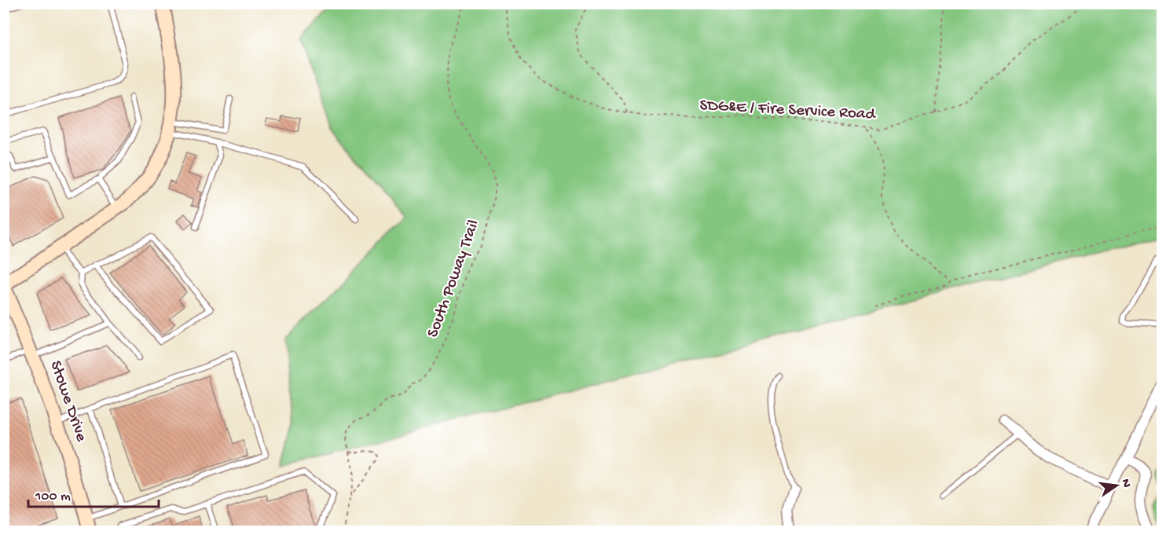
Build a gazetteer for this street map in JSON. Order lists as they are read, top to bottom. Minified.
{"streets":{"street":["Stowe Drive"],"path":["SDG&E / Fire Service Road","South Poway Trail"]},"scale_bar":"100 m","north":"right"}
